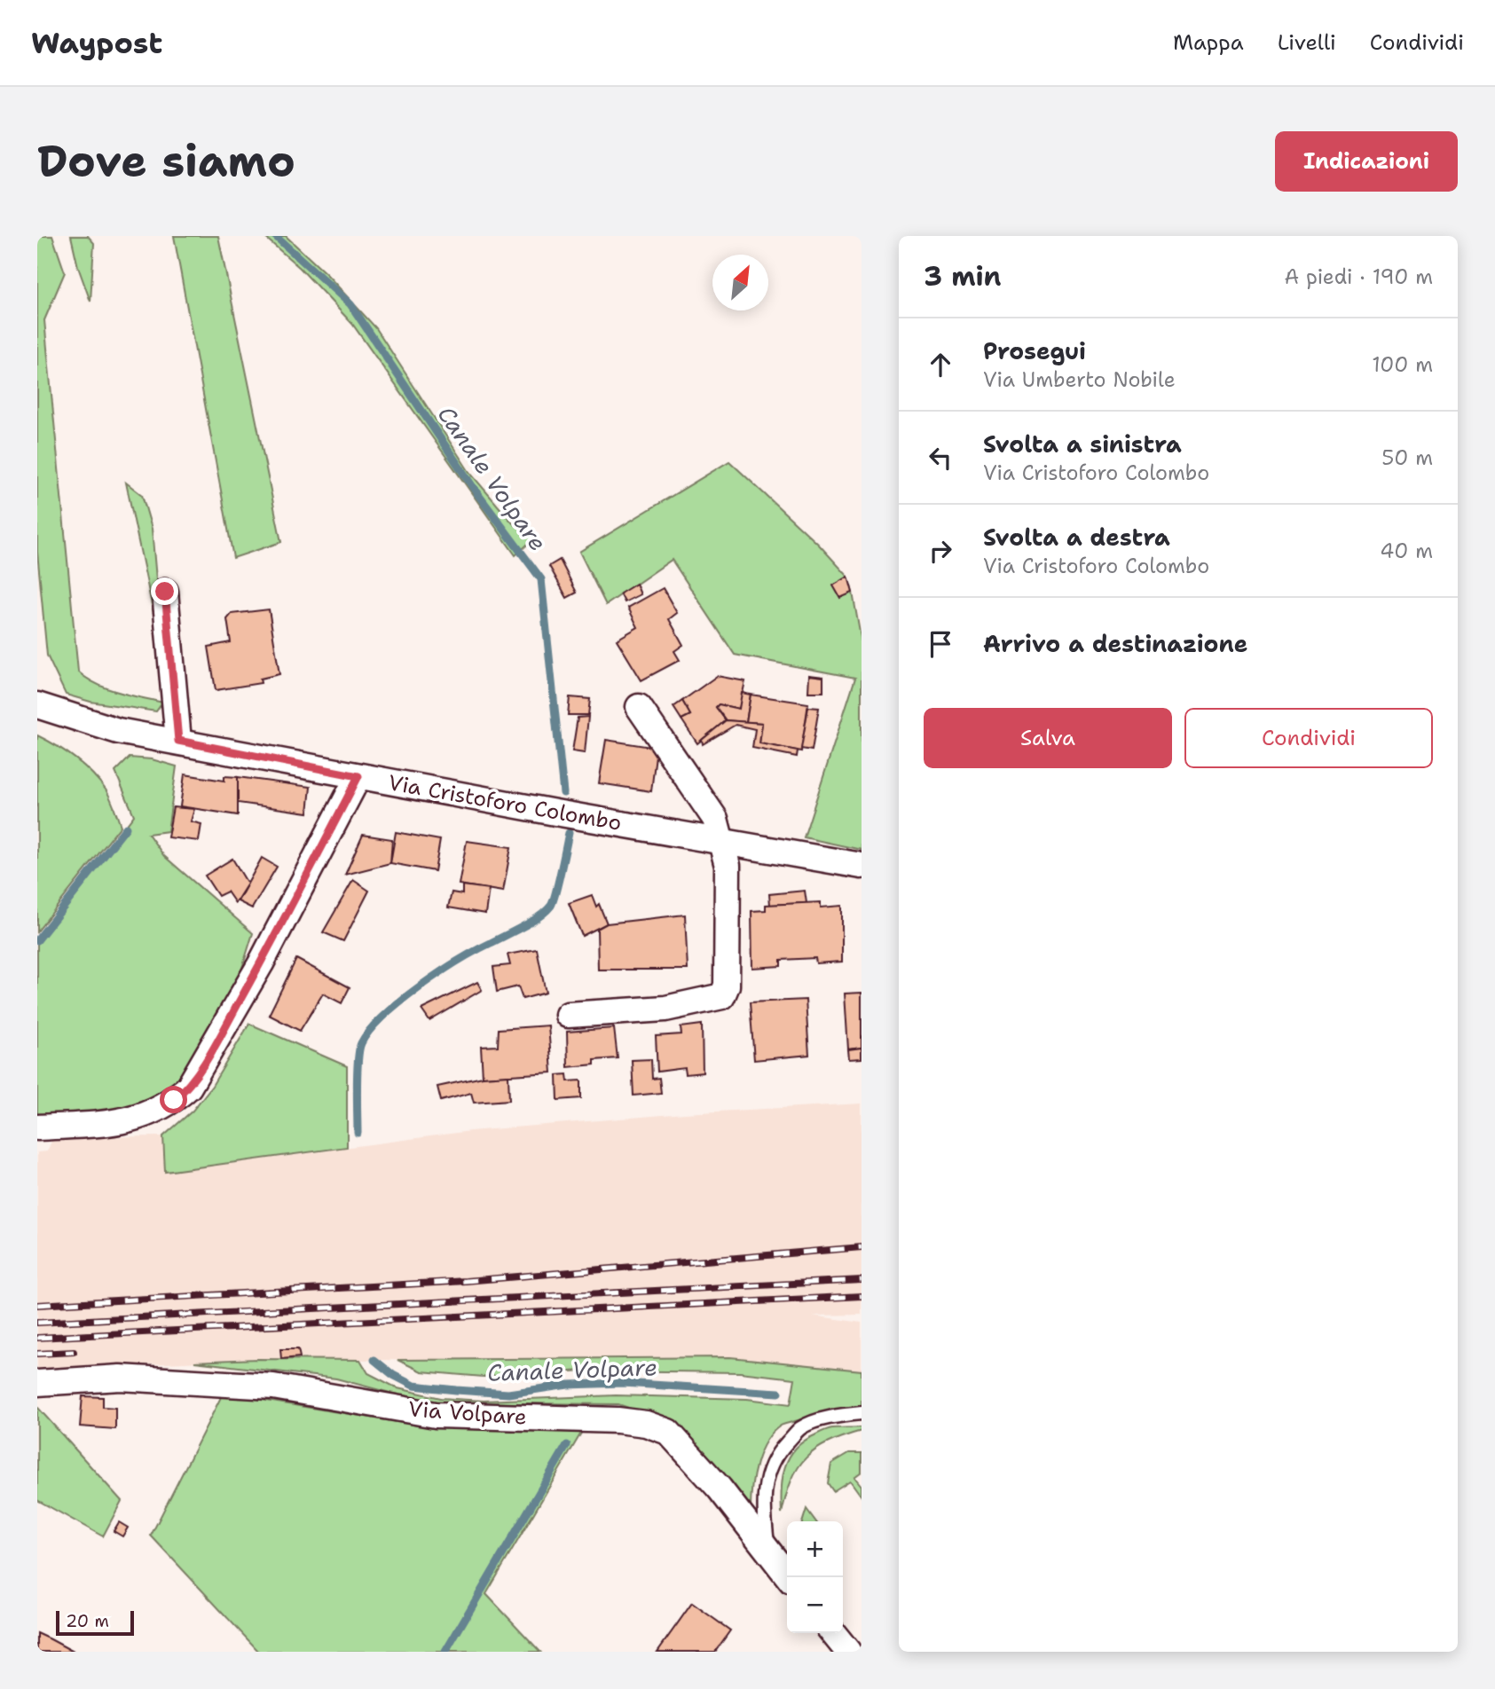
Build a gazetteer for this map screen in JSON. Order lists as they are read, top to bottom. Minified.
{"streets":{"street":["Via Cristoforo Colombo","Via Volpare"]},"water":["Canale Volpare"],"scale_bar":"20 m","north":"top right","page":{"header":"Waypost","nav":["Mappa","Livelli","Condividi"],"buttons":["Indicazioni",["Salva","Condividi"]],"title":"Dove siamo","heading":["3 min","A piedi · 190 m"],"list":[["Prosegui","Via Umberto Nobile","100 m"],["Svolta a sinistra","Via Cristoforo Colombo","50 m"],["Svolta a destra","Via Cristoforo Colombo","40 m"],"Arrivo a destinazione"],"map_buttons":["+","−"],"scale":"20 m"}}
